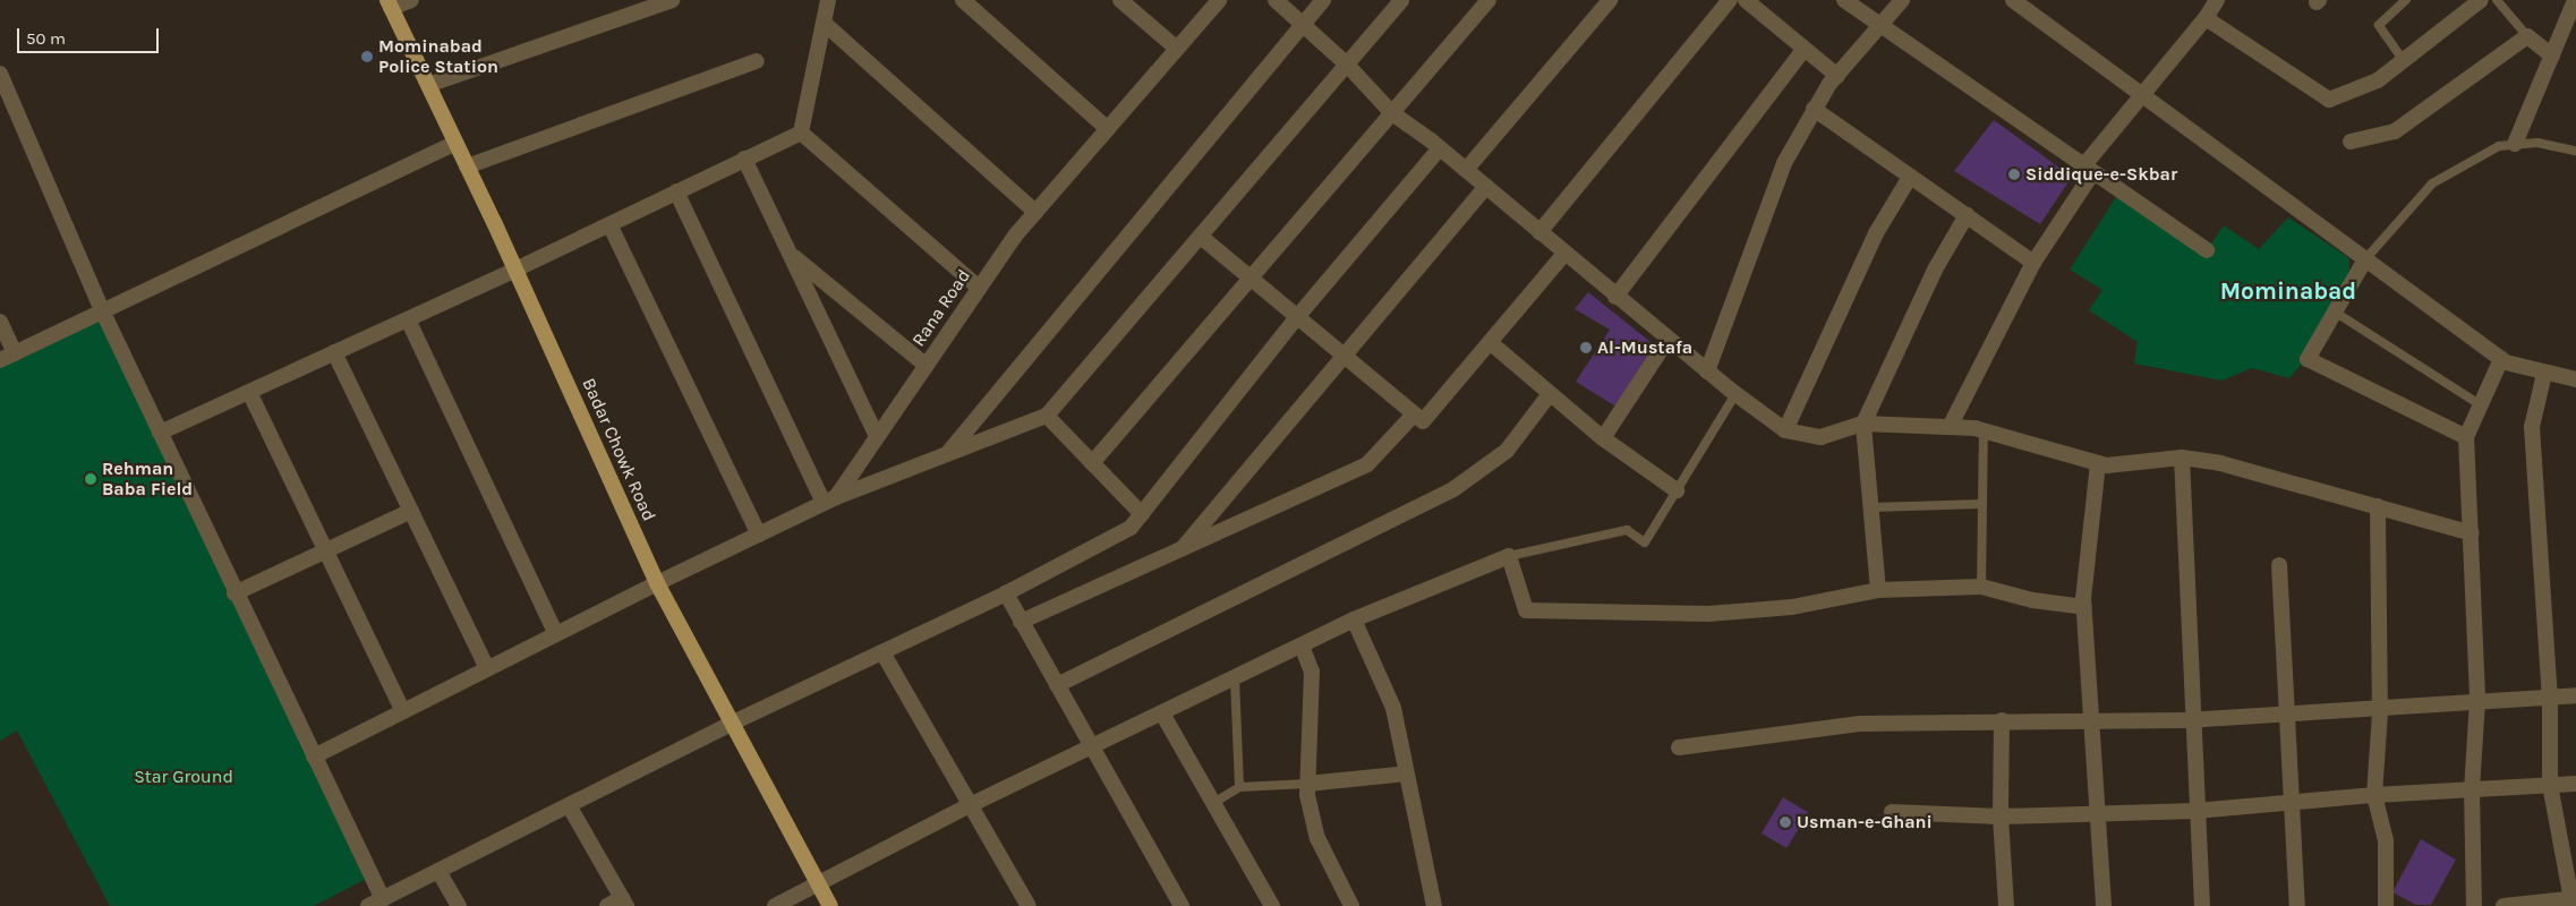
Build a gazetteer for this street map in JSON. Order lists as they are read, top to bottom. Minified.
{"streets":{"main road":["Badar Chowk Road"],"street":["Rana Road"]},"crossings":[["Rana Road","Badar Chowk Road"]],"districts":["Mominabad"],"parks":["Star Ground"],"places":["Mominabad Police Station","Siddique-e-Skbar","Al-Mustafa","Rehman Baba Field","Usman-e-Ghani"],"scale_bar":"50 m"}
